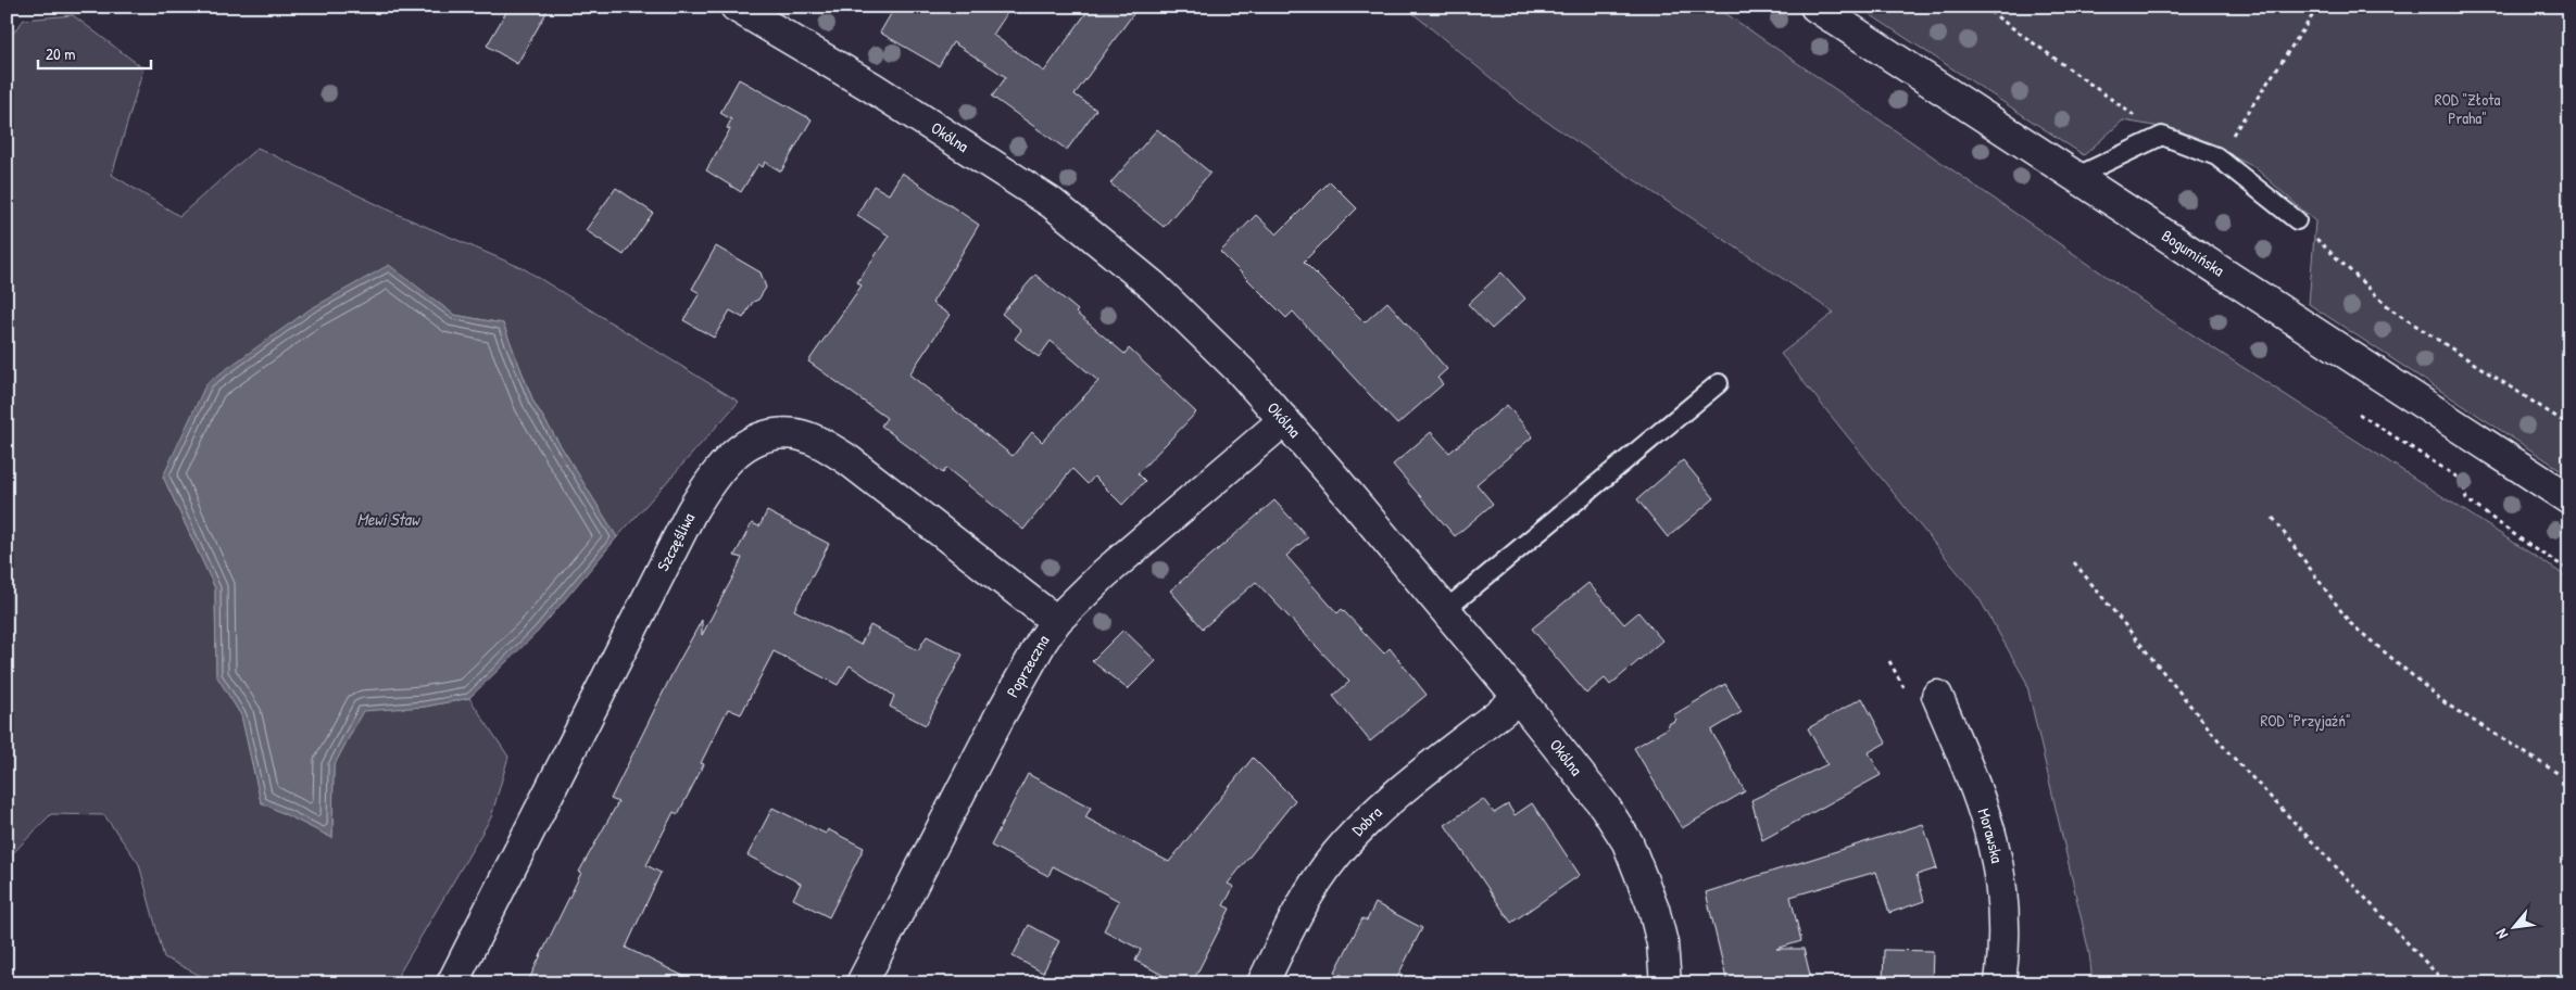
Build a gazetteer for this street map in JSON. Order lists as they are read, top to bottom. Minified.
{"streets":{"street":["Okólna","Bogumińska","Szczęśliwa","Poprzeczna","Dobra","Morawska"]},"crossings":[["Okólna","Poprzeczna"],["Okólna","Dobra"],["Szczęśliwa","Poprzeczna"]],"water":["Mewi Staw"],"parks":["ROD \"Złota Praha\"","ROD \"Przyjaźń\""],"scale_bar":"20 m","north":"bottom left"}
